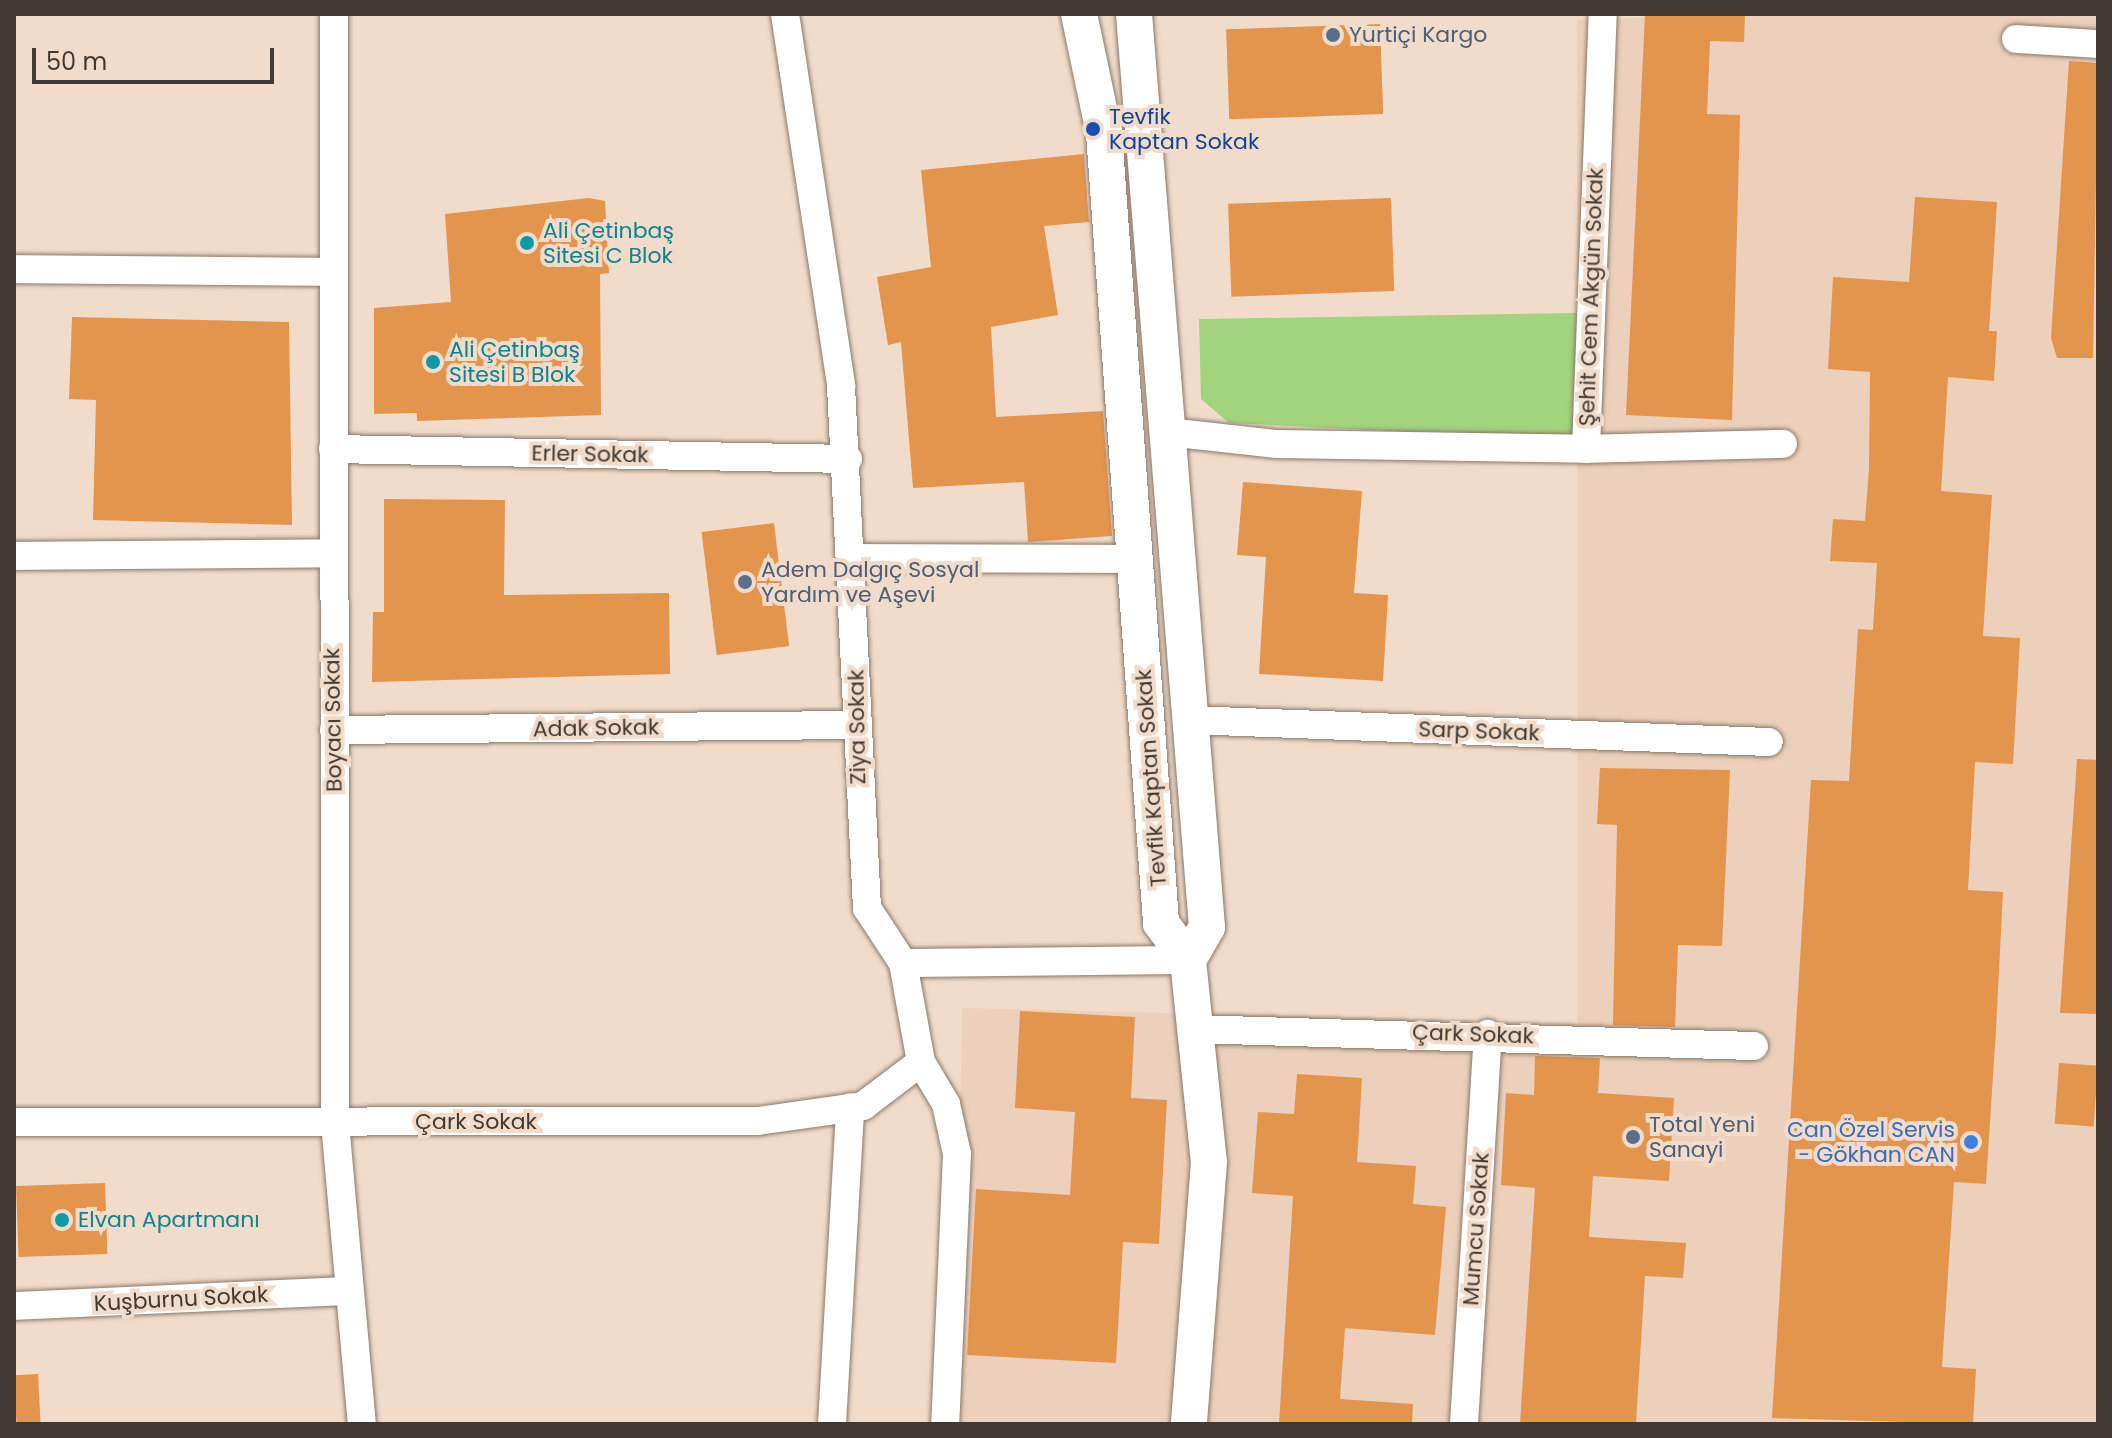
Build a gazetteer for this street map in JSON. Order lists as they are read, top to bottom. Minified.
{"streets":{"street":["Şehit Cem Akgün Sokak","Erler Sokak","Boyacı Sokak","Ziya Sokak","Adak Sokak","Sarp Sokak","Tevfik Kaptan Sokak","Çark Sokak","Mumcu Sokak","Kuşburnu Sokak"]},"crossings":[["Şehit Cem Akgün Sokak","Tevfik Kaptan Sokak"],["Erler Sokak","Boyacı Sokak"],["Erler Sokak","Ziya Sokak"],["Boyacı Sokak","Adak Sokak"],["Boyacı Sokak","Çark Sokak"],["Boyacı Sokak","Kuşburnu Sokak"],["Ziya Sokak","Adak Sokak"],["Ziya Sokak","Çark Sokak"],["Sarp Sokak","Tevfik Kaptan Sokak"],["Çark Sokak","Mumcu Sokak"]],"places":["Yurtiçi Kargo","Tevfik Kaptan Sokak","Ali Çetinbaş Sitesi C Blok","Ali Çetinbaş Sitesi B Blok","Adem Dalgıç Sosyal Yardım ve Aşevi","Total Yeni Sanayi","Can Özel Servis - Gökhan CAN","Elvan Apartmanı"],"scale_bar":"50 m"}
